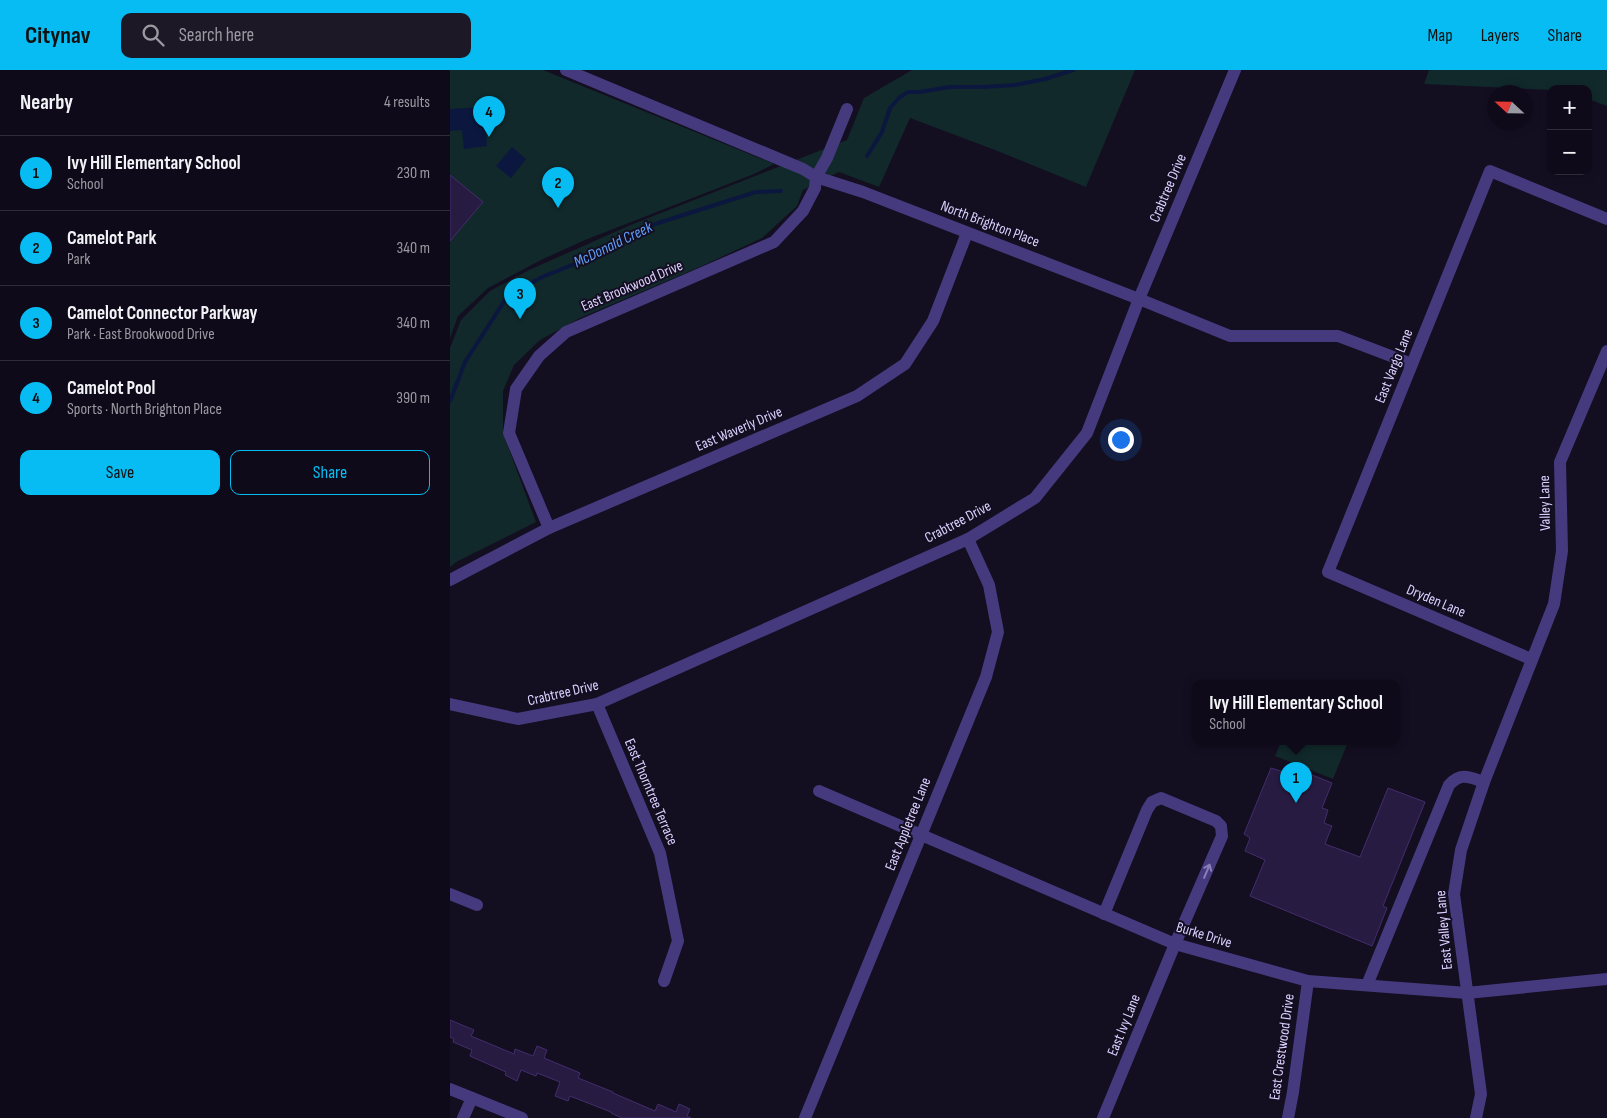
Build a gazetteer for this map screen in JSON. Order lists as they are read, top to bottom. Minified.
{"streets":{"street":["Crabtree Drive","North Brighton Place","East Brookwood Drive","East Vargo Lane","East Waverly Drive","Valley Lane","Dryden Lane","East Thorntree Terrace","East Appletree Lane","East Valley Lane","Burke Drive","East Ivy Lane","East Crestwood Drive"]},"crossings":[["Crabtree Drive","North Brighton Place"],["Crabtree Drive","East Thorntree Terrace"],["Crabtree Drive","East Appletree Lane"],["North Brighton Place","East Brookwood Drive"],["North Brighton Place","East Vargo Lane"],["North Brighton Place","East Waverly Drive"],["East Brookwood Drive","East Waverly Drive"],["East Vargo Lane","Dryden Lane"],["Valley Lane","Dryden Lane"],["Valley Lane","East Valley Lane"],["Dryden Lane","East Valley Lane"],["East Appletree Lane","Burke Drive"],["East Valley Lane","Burke Drive"],["Burke Drive","East Ivy Lane"],["Burke Drive","East Crestwood Drive"]],"water":["McDonald Creek"],"north":"left","page":{"header":"Citynav","search":"Search here","nav":["Map","Layers","Share"],"heading":["Nearby","4 results"],"map_buttons":["+","−"],"pins":["4","2","3","1"],"list":[{"mark":"1","name":"Ivy Hill Elementary School","note":"School","value":"230 m"},{"mark":"2","name":"Camelot Park","note":"Park","value":"340 m"},{"mark":"3","name":"Camelot Connector Parkway","note":"Park · East Brookwood Drive","value":"340 m"},{"mark":"4","name":"Camelot Pool","note":"Sports · North Brighton Place","value":"390 m"}],"buttons":["Save","Share"],"popup":["Ivy Hill Elementary School","School"]}}
